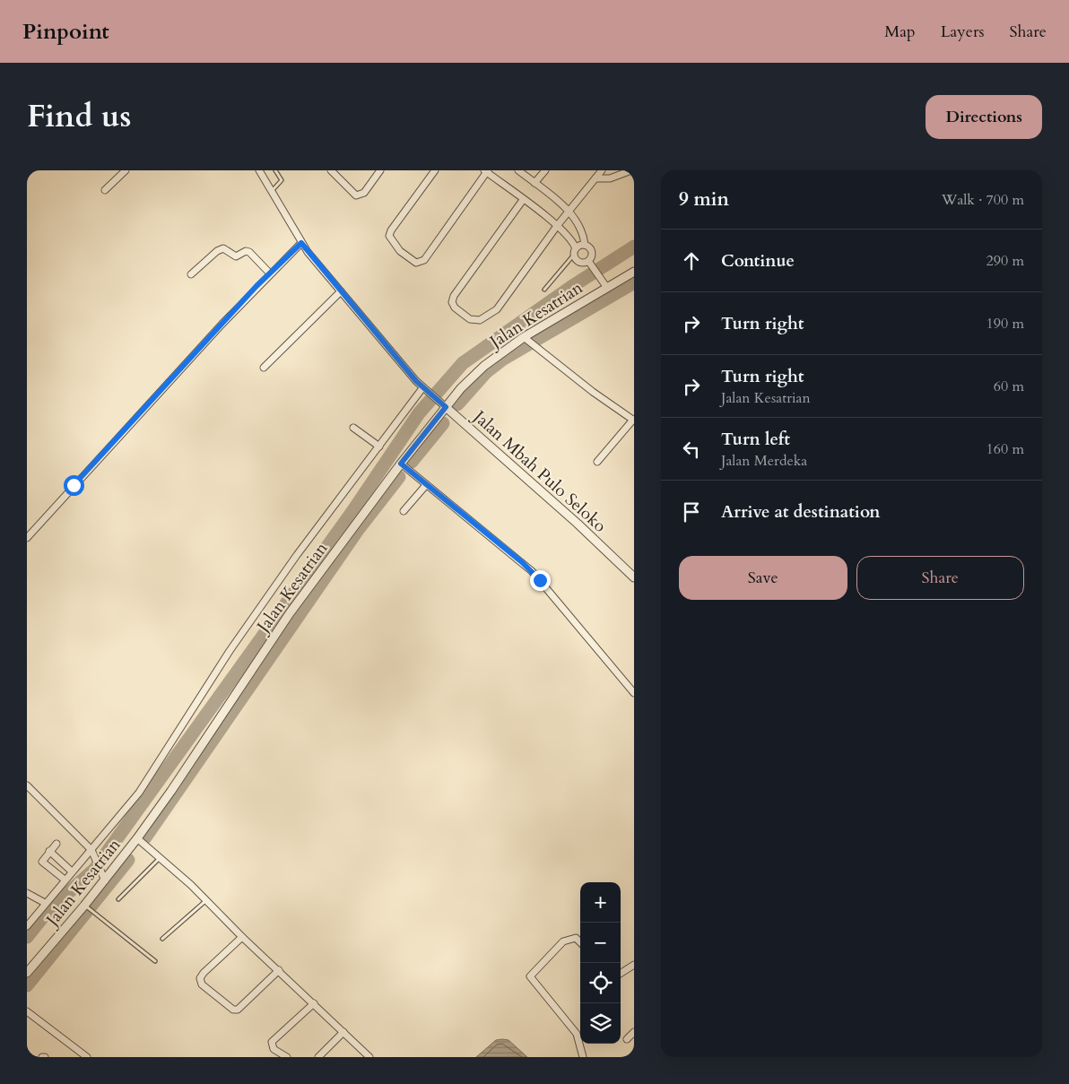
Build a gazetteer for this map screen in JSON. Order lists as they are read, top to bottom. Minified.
{"streets":{"street":["Jalan Kesatrian","Jalan Mbah Pulo Seloko"]},"crossings":[["Jalan Kesatrian","Jalan Mbah Pulo Seloko"]],"page":{"header":"Pinpoint","nav":["Map","Layers","Share"],"title":"Find us","buttons":["Directions",["Save","Share"]],"heading":["9 min","Walk · 700 m"],"list":[["Continue","290 m"],["Turn right","190 m"],["Turn right","Jalan Kesatrian","60 m"],["Turn left","Jalan Merdeka","160 m"],"Arrive at destination"],"map_buttons":["+","−"]}}
